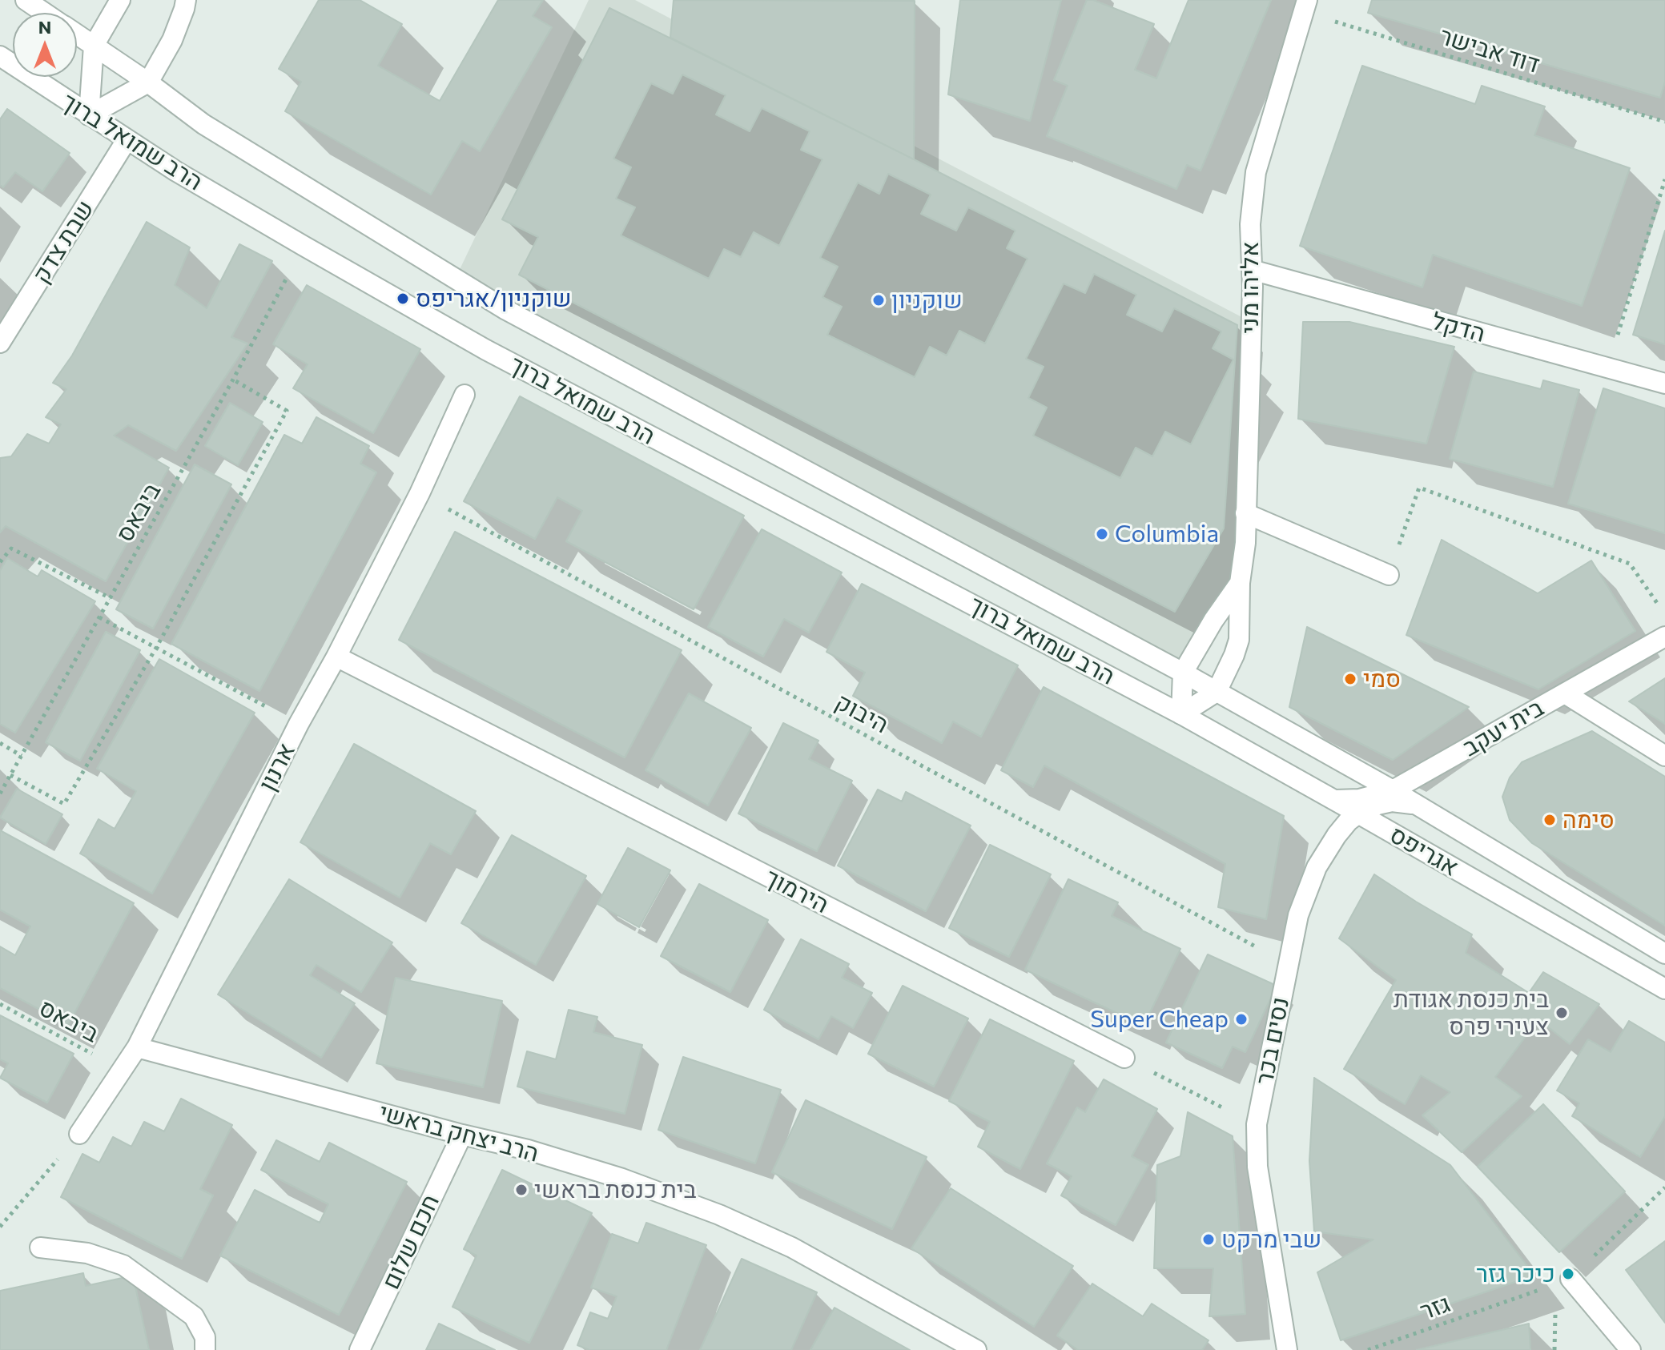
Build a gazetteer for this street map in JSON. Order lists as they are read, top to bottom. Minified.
{"streets":{"street":["הרב שמואל ברוך","שבת צדק","אליהו מני","הדקל","בית יעקב","ארנון","אגריפס","הירמוך","נסים בכר","הרב יצחק בראשי","חכם שלום"],"path":["דוד אבישר","ביבאס","היבוק","גזר"]},"crossings":[["דוד אבישר","אליהו מני"],["הרב שמואל ברוך","שבת צדק"],["הרב שמואל ברוך","אליהו מני"],["הרב שמואל ברוך","ביבאס"],["הרב שמואל ברוך","אגריפס"],["אליהו מני","הדקל"],["אליהו מני","אגריפס"],["ביבאס","ארנון"],["היבוק","ארנון"],["היבוק","נסים בכר"],["בית יעקב","אגריפס"],["ארנון","הירמוך"],["ארנון","הרב יצחק בראשי"],["אגריפס","נסים בכר"],["הרב יצחק בראשי","חכם שלום"]],"places":["שוקניון/אגריפס","שוקניון","Columbia","סמי","סימה","בית כנסת אגודת צעירי פרס","Super Cheap","בית כנסת בראשי","שבי מרקט","כיכר גזר"],"north":"top"}
